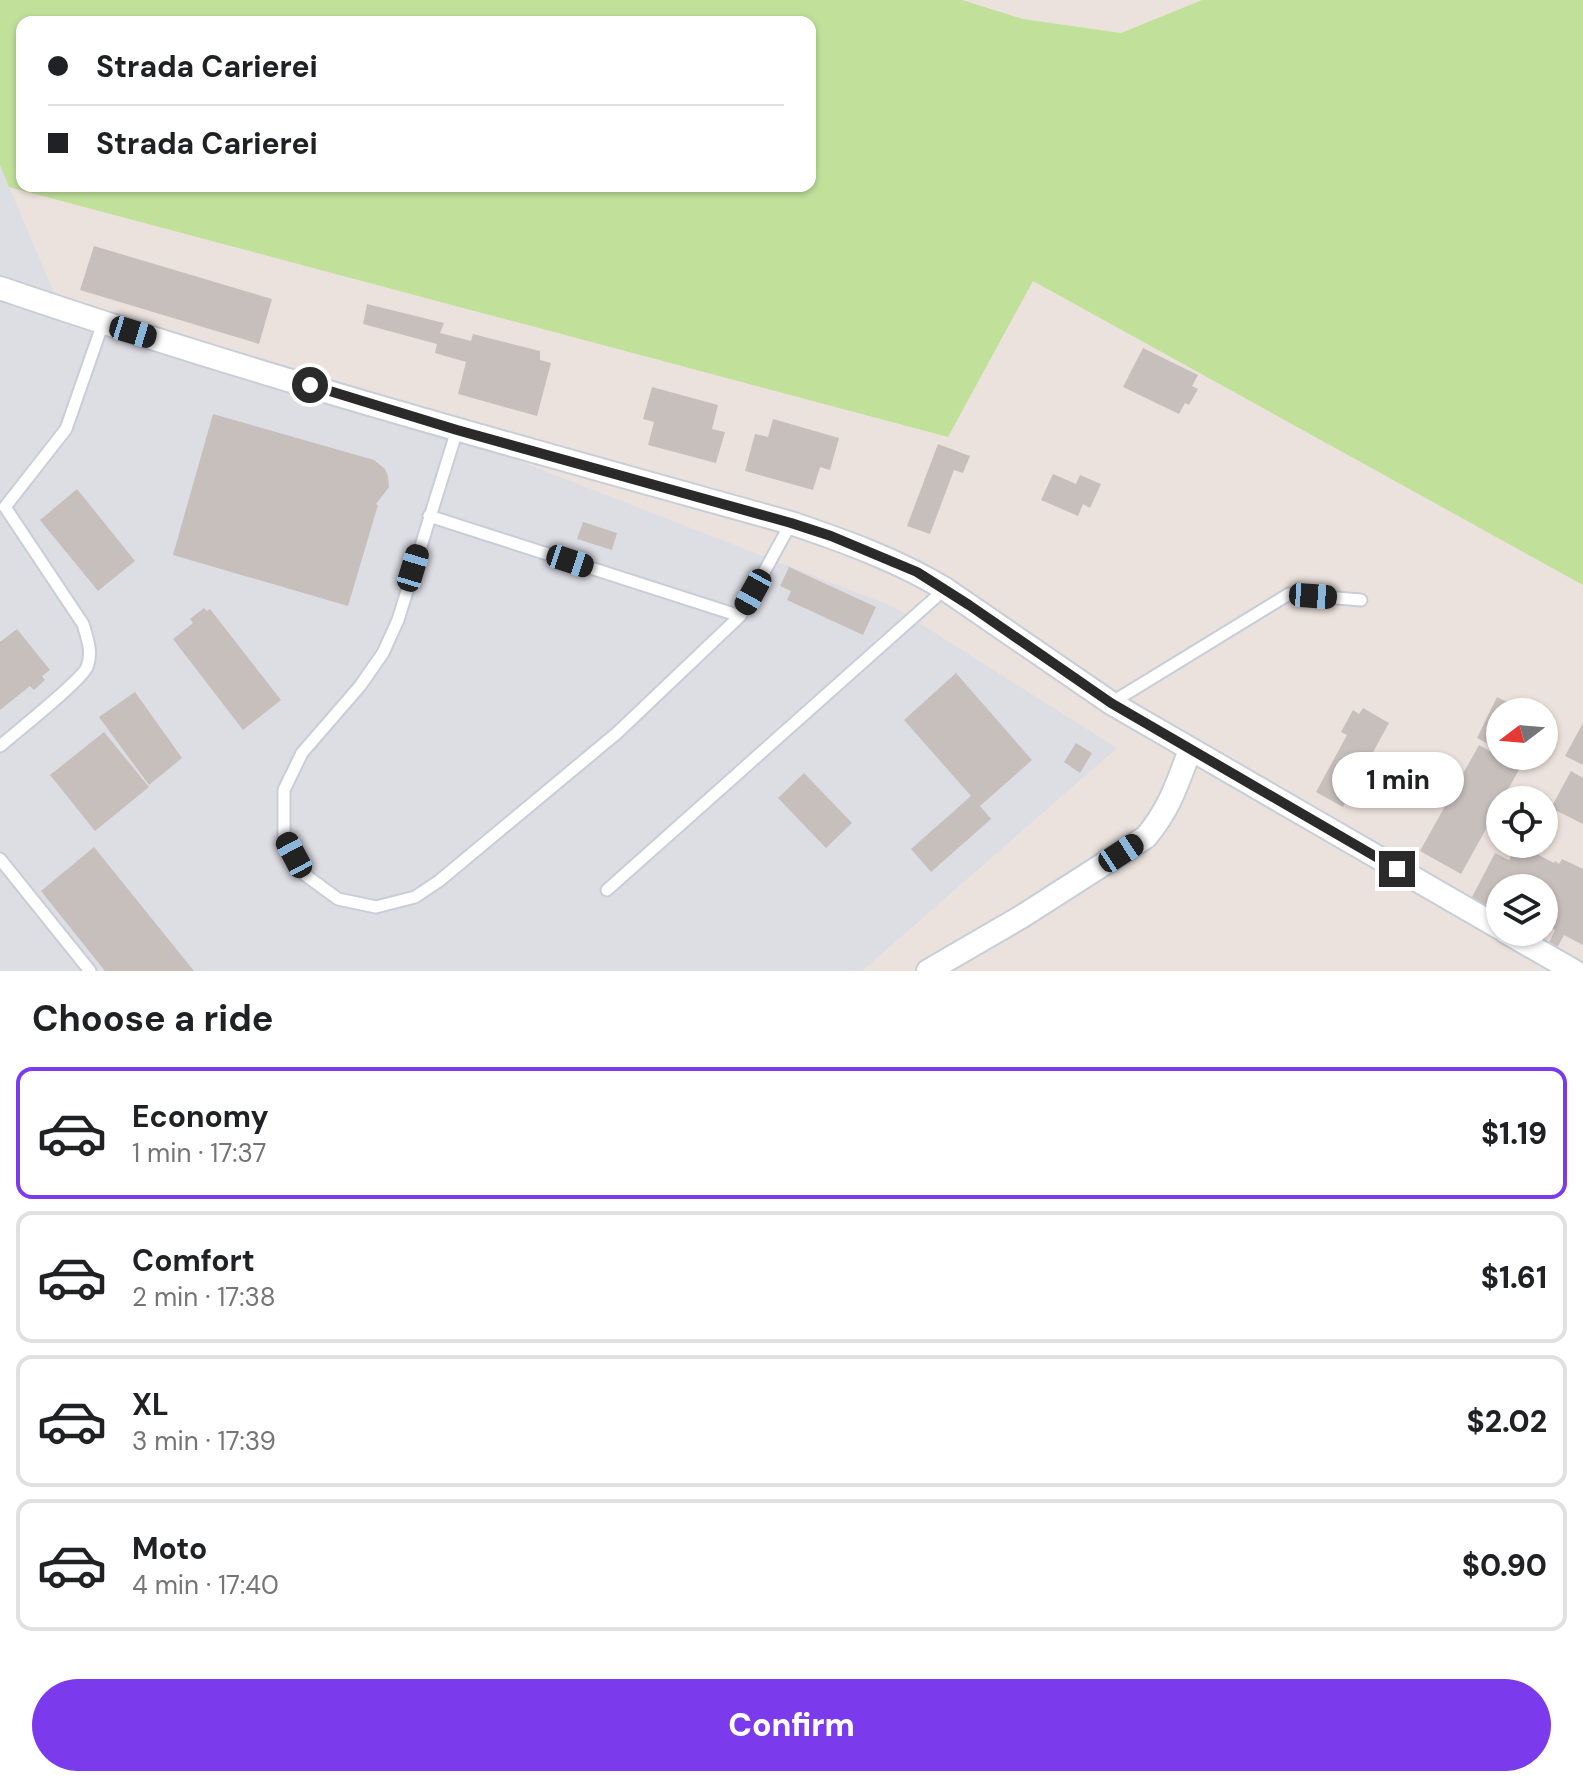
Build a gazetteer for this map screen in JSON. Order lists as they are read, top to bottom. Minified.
{"north":"left","page":{"banner":["Strada Carierei","Strada Carierei"],"bubble":"1 min","heading":"Choose a ride","list":[{"name":"Economy","note":"1 min · 17:37","value":"$1.19"},{"name":"Comfort","note":"2 min · 17:38","value":"$1.61"},{"name":"XL","note":"3 min · 17:39","value":"$2.02"},{"name":"Moto","note":"4 min · 17:40","value":"$0.90"}],"buttons":"Confirm"}}
